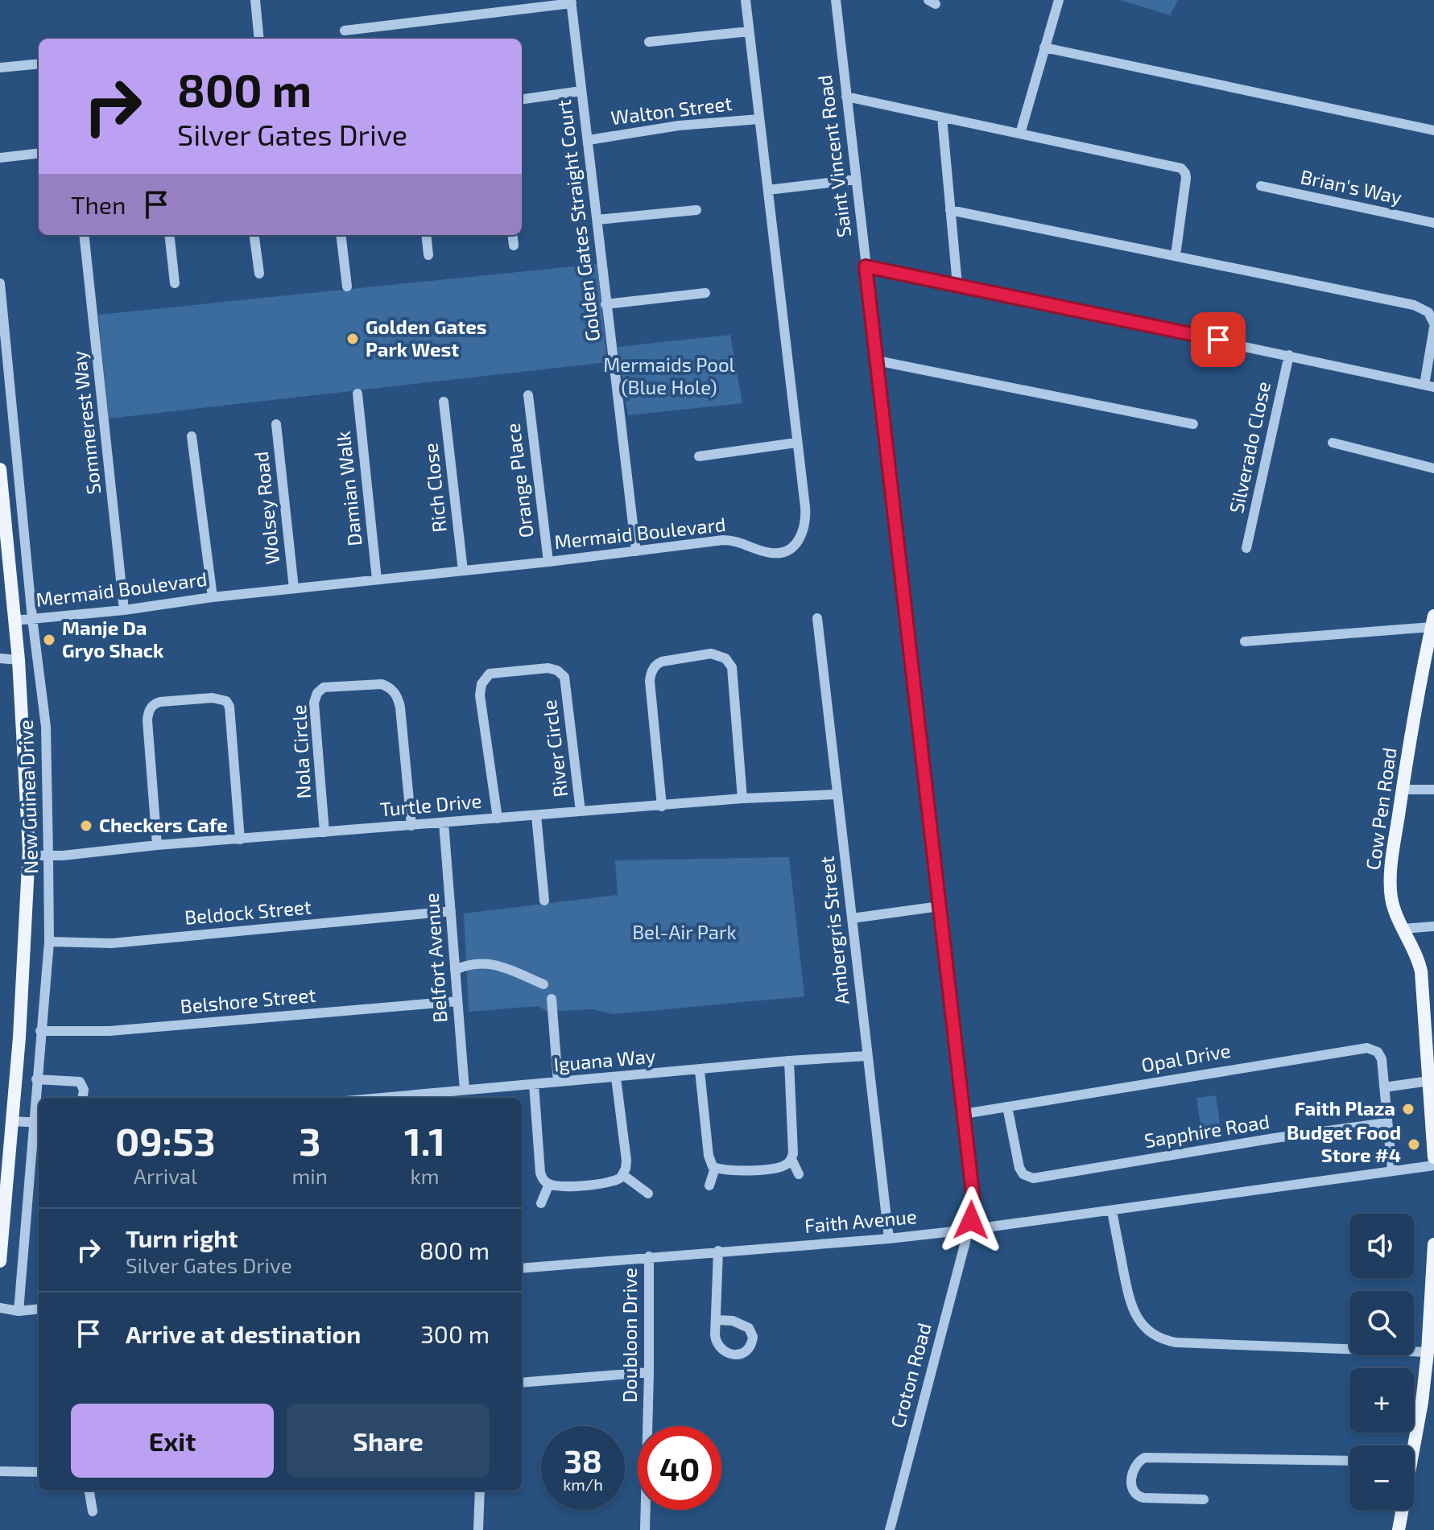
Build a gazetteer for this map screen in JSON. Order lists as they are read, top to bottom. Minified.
{"streets":{"main road":["Cow Pen Road"],"street":["Walton Street","Saint Vincent Road","Brian's Way","Golden Gates Straight Court","Sommerest Way","Silverado Close","Orange Place","Rich Close","Damian Walk","Wolsey Road","Mermaid Boulevard","River Circle","Nola Circle","New Guinea Drive","Turtle Drive","Beldock Street","Ambergris Street","Belfort Avenue","Belshore Street","Opal Drive","Iguana Way","Sapphire Road","Faith Avenue","Doubloon Drive","Croton Road"]},"crossings":[["Walton Street","Golden Gates Straight Court"],["Walton Street","Mermaid Boulevard"],["Saint Vincent Road","Opal Drive"],["Saint Vincent Road","Faith Avenue"],["Saint Vincent Road","Croton Road"],["Golden Gates Straight Court","Mermaid Boulevard"],["Sommerest Way","Mermaid Boulevard"],["Orange Place","Mermaid Boulevard"],["Rich Close","Mermaid Boulevard"],["Damian Walk","Mermaid Boulevard"],["Wolsey Road","Mermaid Boulevard"],["Mermaid Boulevard","New Guinea Drive"],["River Circle","Turtle Drive"],["Nola Circle","Turtle Drive"],["New Guinea Drive","Turtle Drive"],["New Guinea Drive","Beldock Street"],["New Guinea Drive","Belshore Street"],["Turtle Drive","Ambergris Street"],["Turtle Drive","Belfort Avenue"],["Beldock Street","Belfort Avenue"],["Ambergris Street","Iguana Way"],["Ambergris Street","Faith Avenue"],["Belfort Avenue","Belshore Street"],["Belfort Avenue","Iguana Way"],["Opal Drive","Sapphire Road"],["Faith Avenue","Doubloon Drive"],["Faith Avenue","Croton Road"]],"parks":["Mermaids Pool (Blue Hole)","Bel-Air Park"],"places":["Golden Gates Park West","Manje Da Gryo Shack","Checkers Cafe","Faith Plaza","Budget Food Store #4"],"page":{"turn":["800 m","Silver Gates Drive"],"then":"Then","eta":["09:53","Arrival","3","min","1.1","km"],"list":[{"name":"Turn right","note":"Silver Gates Drive","value":"800 m"},{"name":"Arrive at destination","value":"300 m"}],"map_buttons":["+","−"],"buttons":["Exit","Share"],"speed":"38 km/h","limit":"40"}}
